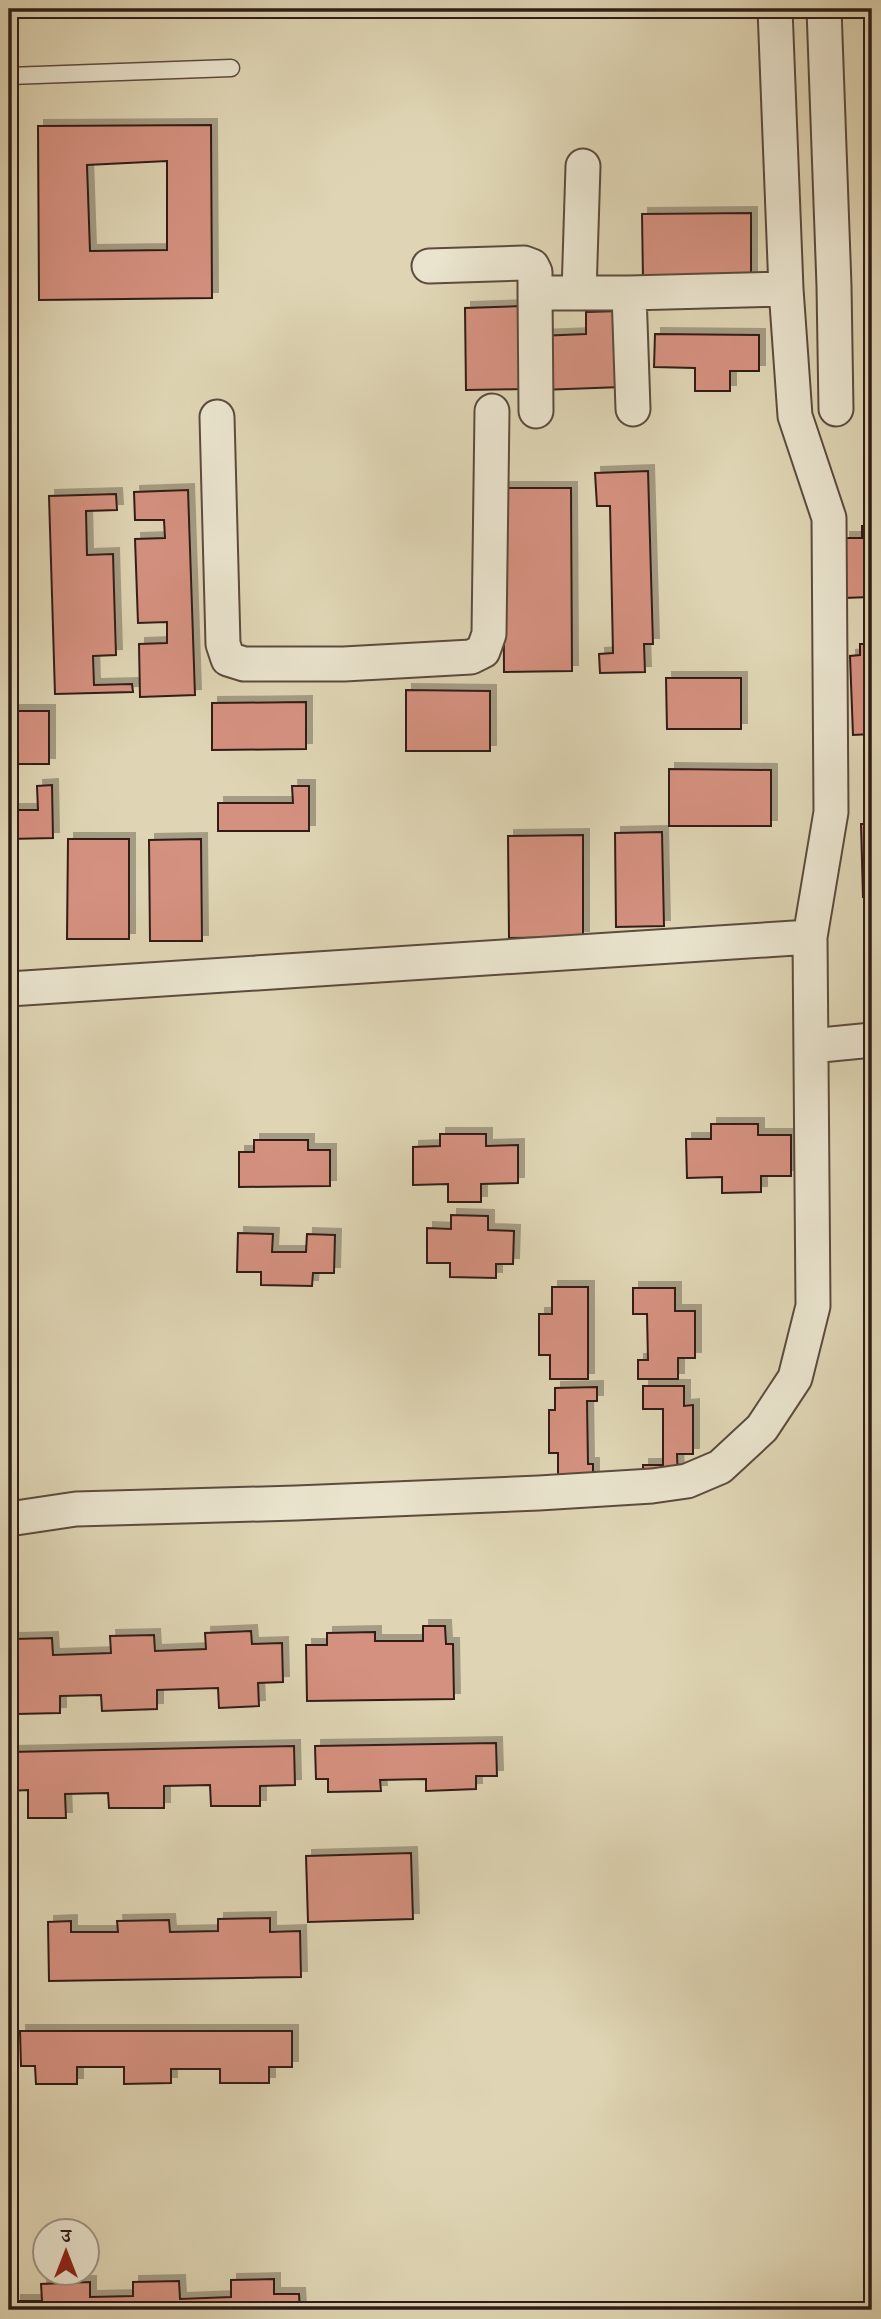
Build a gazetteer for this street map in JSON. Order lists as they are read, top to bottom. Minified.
{"north":"top"}
